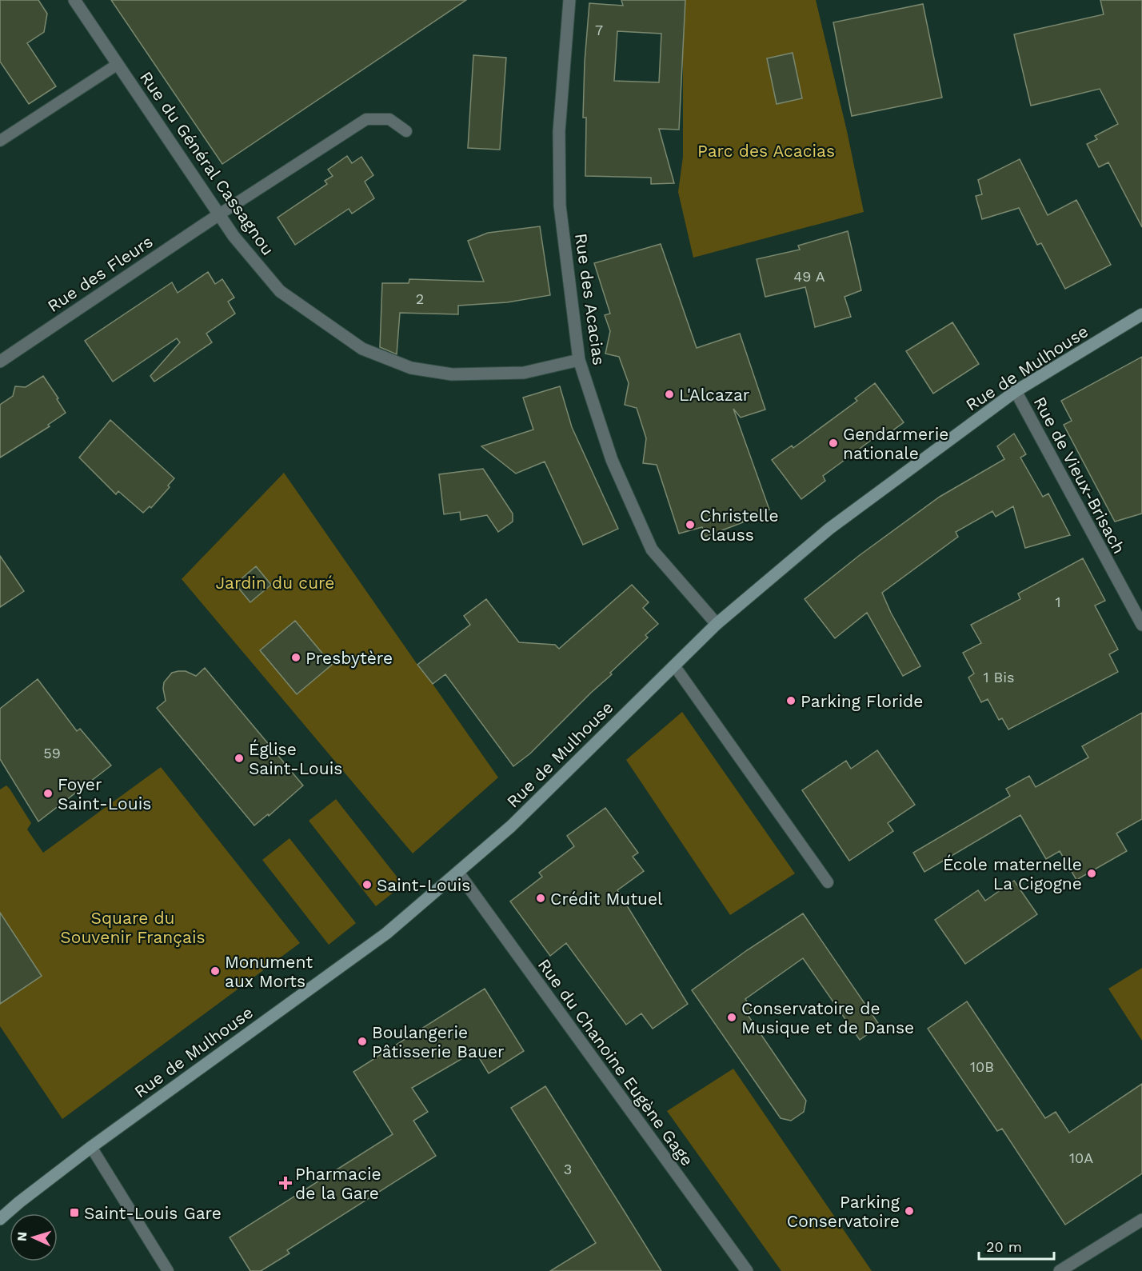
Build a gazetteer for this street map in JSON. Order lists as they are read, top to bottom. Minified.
{"streets":{"main road":["Rue de Mulhouse"],"street":["Rue du Général Cassagnou","Rue des Fleurs","Rue des Acacias","Rue de Vieux-Brisach","Rue du Chanoine Eugène Gage"]},"crossings":[["Rue du Général Cassagnou","Rue des Fleurs"],["Rue du Général Cassagnou","Rue des Acacias"],["Rue des Acacias","Rue de Mulhouse"],["Rue de Mulhouse","Rue de Vieux-Brisach"],["Rue de Mulhouse","Rue du Chanoine Eugène Gage"]],"parks":["Parc des Acacias","Jardin du curé","Square du Souvenir Français"],"places":{"other":["L'Alcazar","Gendarmerie nationale","Christelle Clauss","Presbytère","Parking Floride","Église Saint-Louis","Foyer Saint-Louis","École maternelle La Cigogne","Saint-Louis","Crédit Mutuel","Monument aux Morts","Conservatoire de Musique et de Danse","Boulangerie Pâtisserie Bauer","Parking Conservatoire"],"health":["Pharmacie de la Gare"],"transit":["Saint-Louis Gare"]},"house_numbers":["7","49 A","2","1","1 Bis","59","10B","10A","3"],"scale_bar":"20 m","north":"left"}
